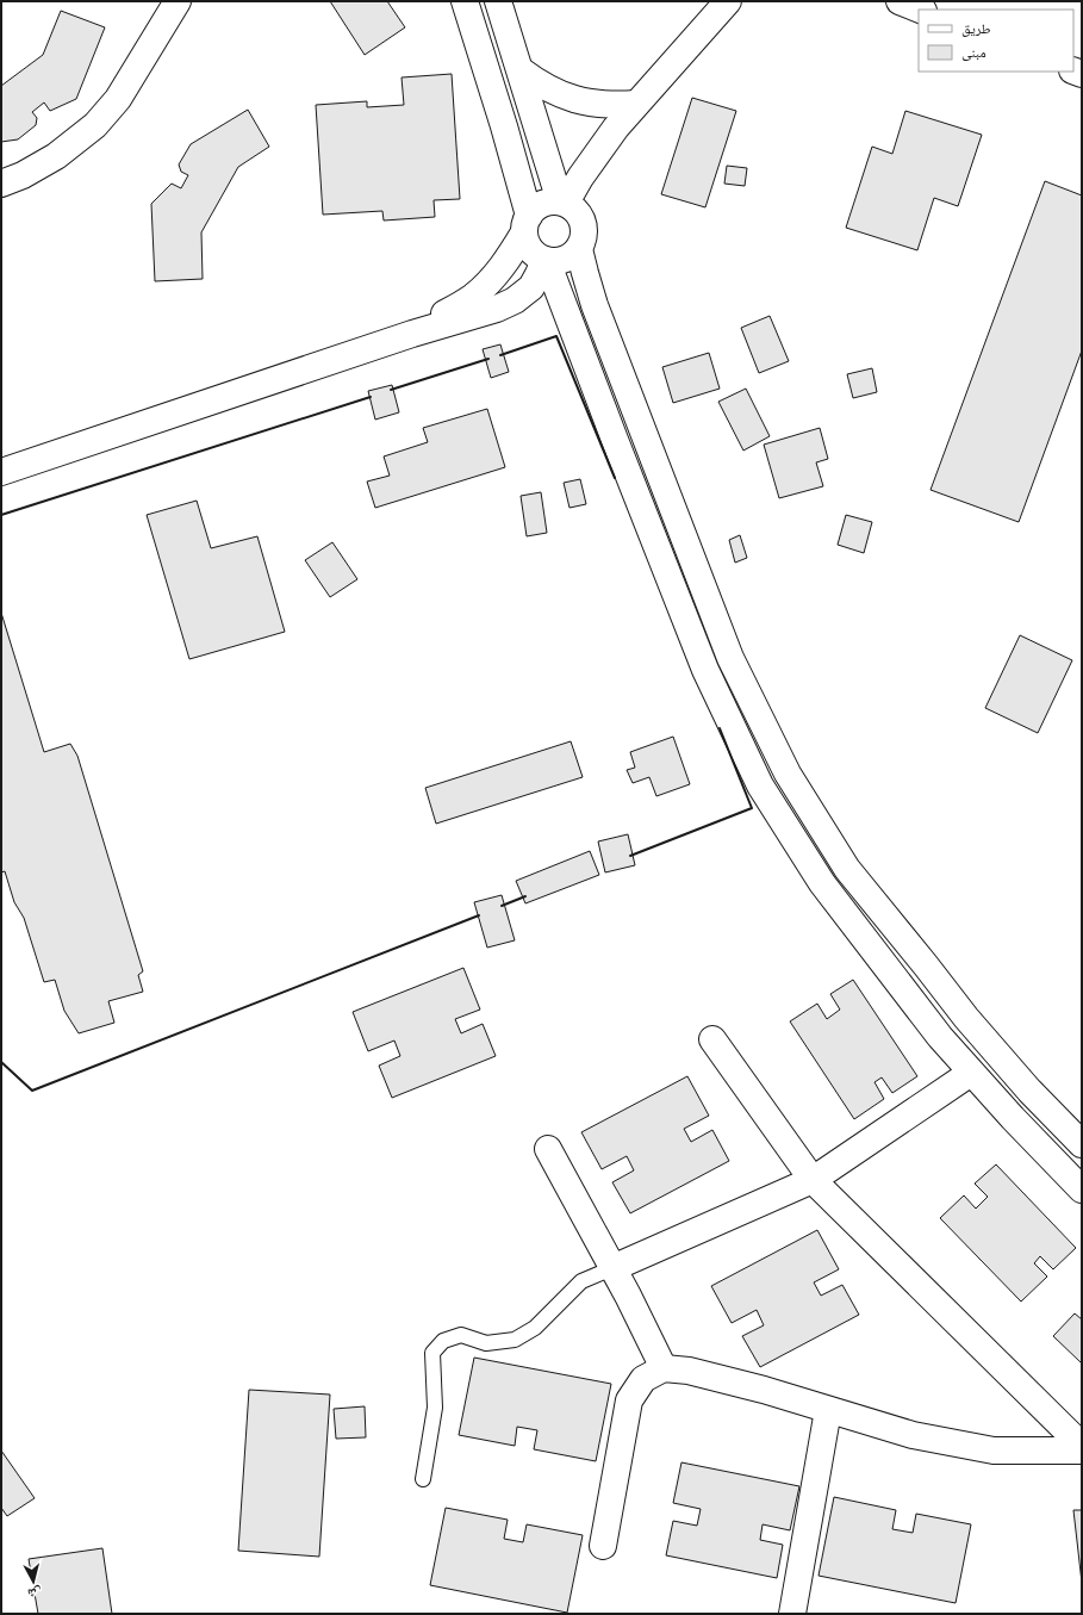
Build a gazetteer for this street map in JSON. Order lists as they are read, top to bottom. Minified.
{"legend":["طريق","مبنى"],"north":"bottom"}
